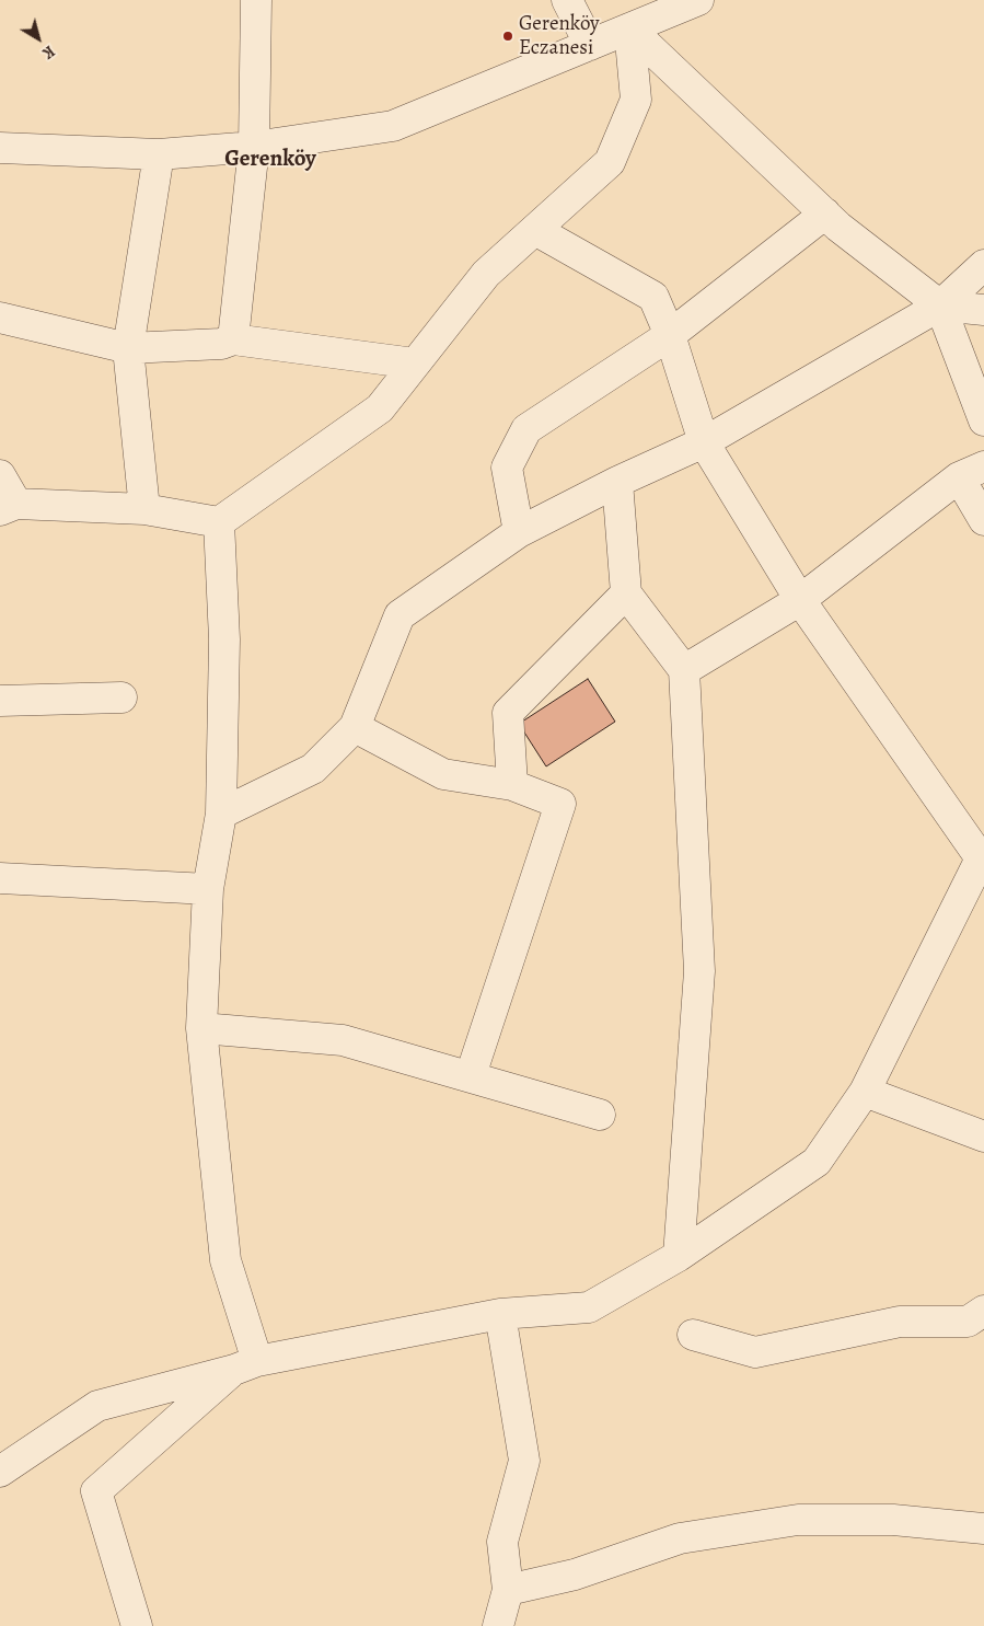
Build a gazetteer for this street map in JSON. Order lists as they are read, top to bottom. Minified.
{"districts":["Gerenköy"],"places":["Gerenköy Eczanesi"],"north":"bottom right"}
